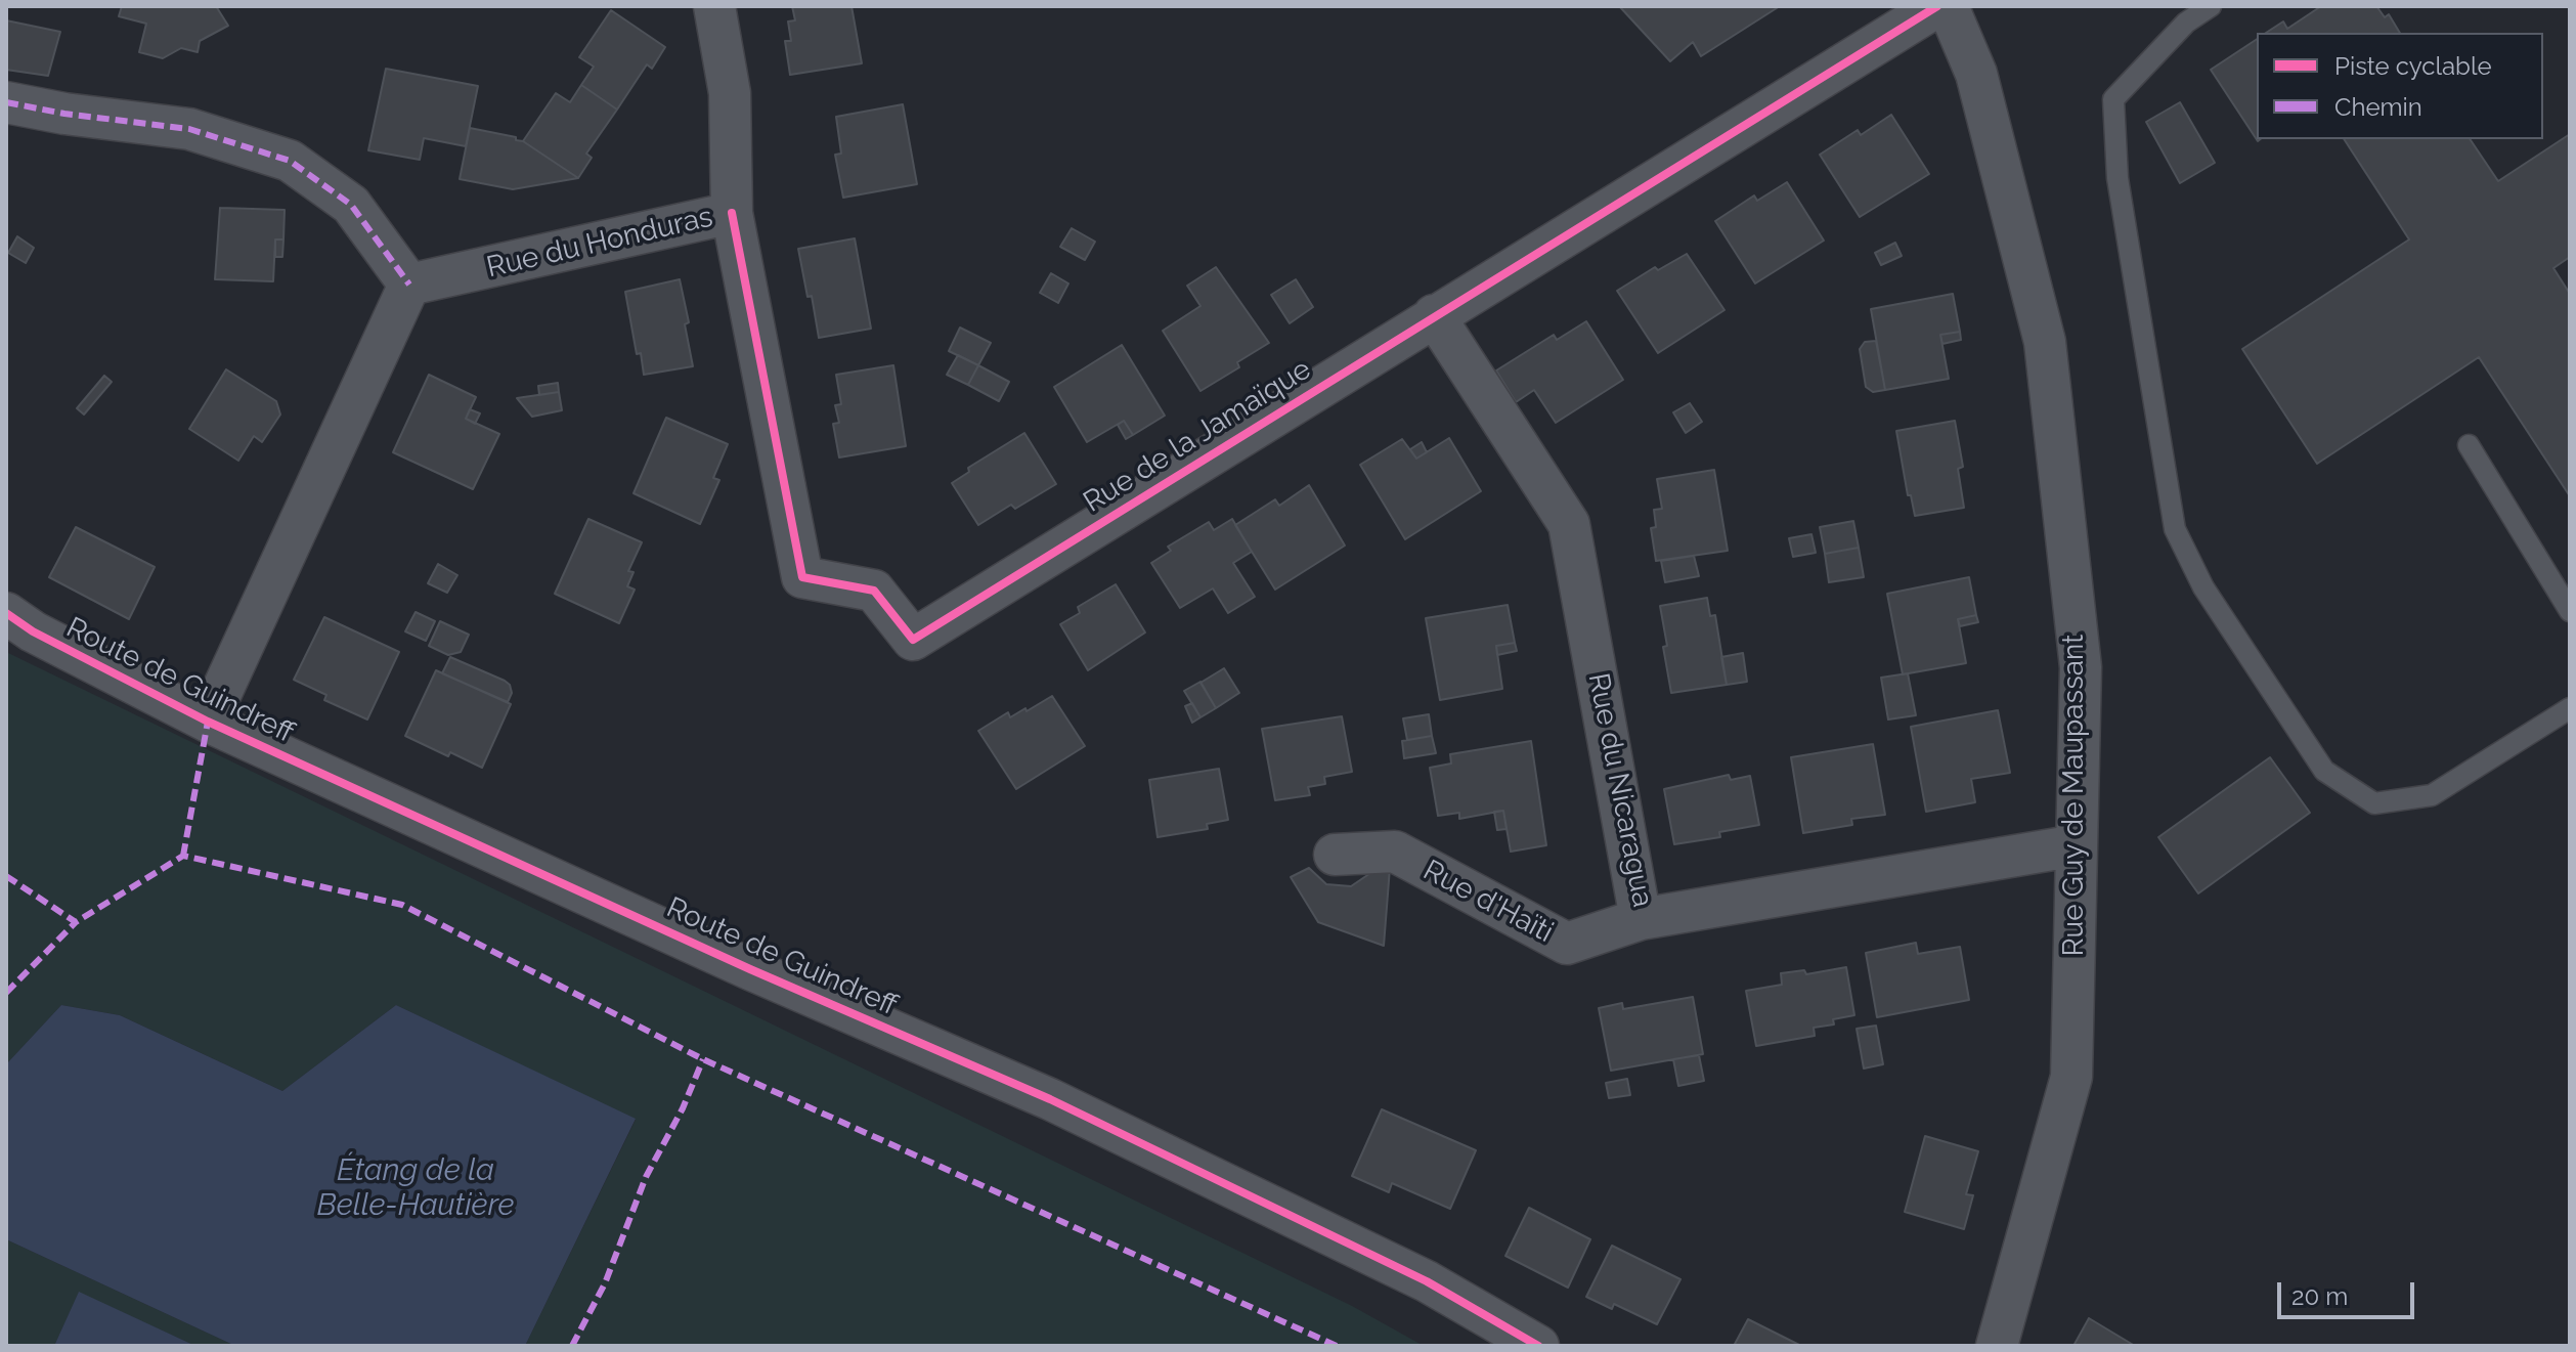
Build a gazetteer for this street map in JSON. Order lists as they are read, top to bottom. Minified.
{"streets":{"street":["Rue du Honduras","Rue de la Jamaïque","Route de Guindreff","Rue du Nicaragua","Rue Guy de Maupassant","Rue d'Haïti"]},"crossings":[["Rue du Honduras","Rue de la Jamaïque"],["Rue de la Jamaïque","Rue du Nicaragua"],["Rue du Nicaragua","Rue Guy de Maupassant"],["Rue du Nicaragua","Rue d'Haïti"]],"water":["Étang de la Belle-Hautière"],"legend":["Piste cyclable","Chemin"],"scale_bar":"20 m"}
